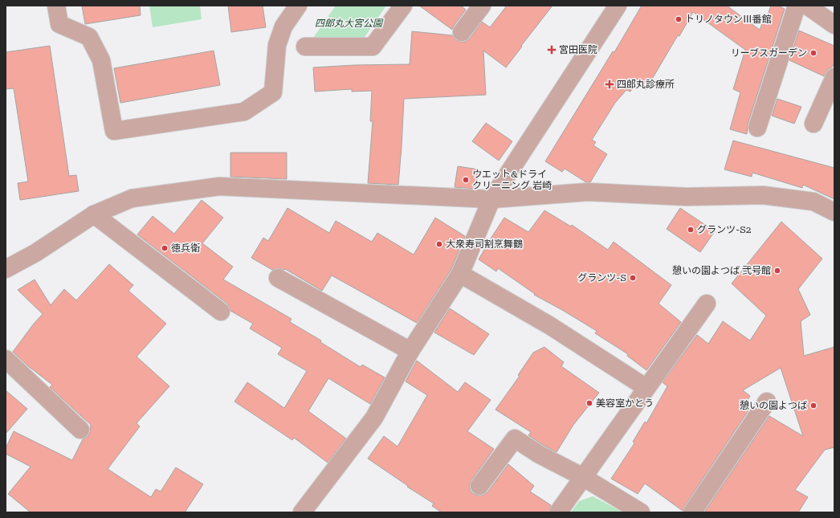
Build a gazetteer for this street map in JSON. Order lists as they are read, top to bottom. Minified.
{"parks":["四郎丸大宮公園"],"places":{"other":["トリノタウンⅢ番館","リーブスガーデン","ウエット&ドライ クリーニング 岩崎","グランツ-S2","大衆寿司割烹舞鶴","徳兵衛","憩いの園よつば 弐号館","グランツ-S","美容室かとう","憩いの園よつば"],"health":["宮田医院","四郎丸診療所"]}}
